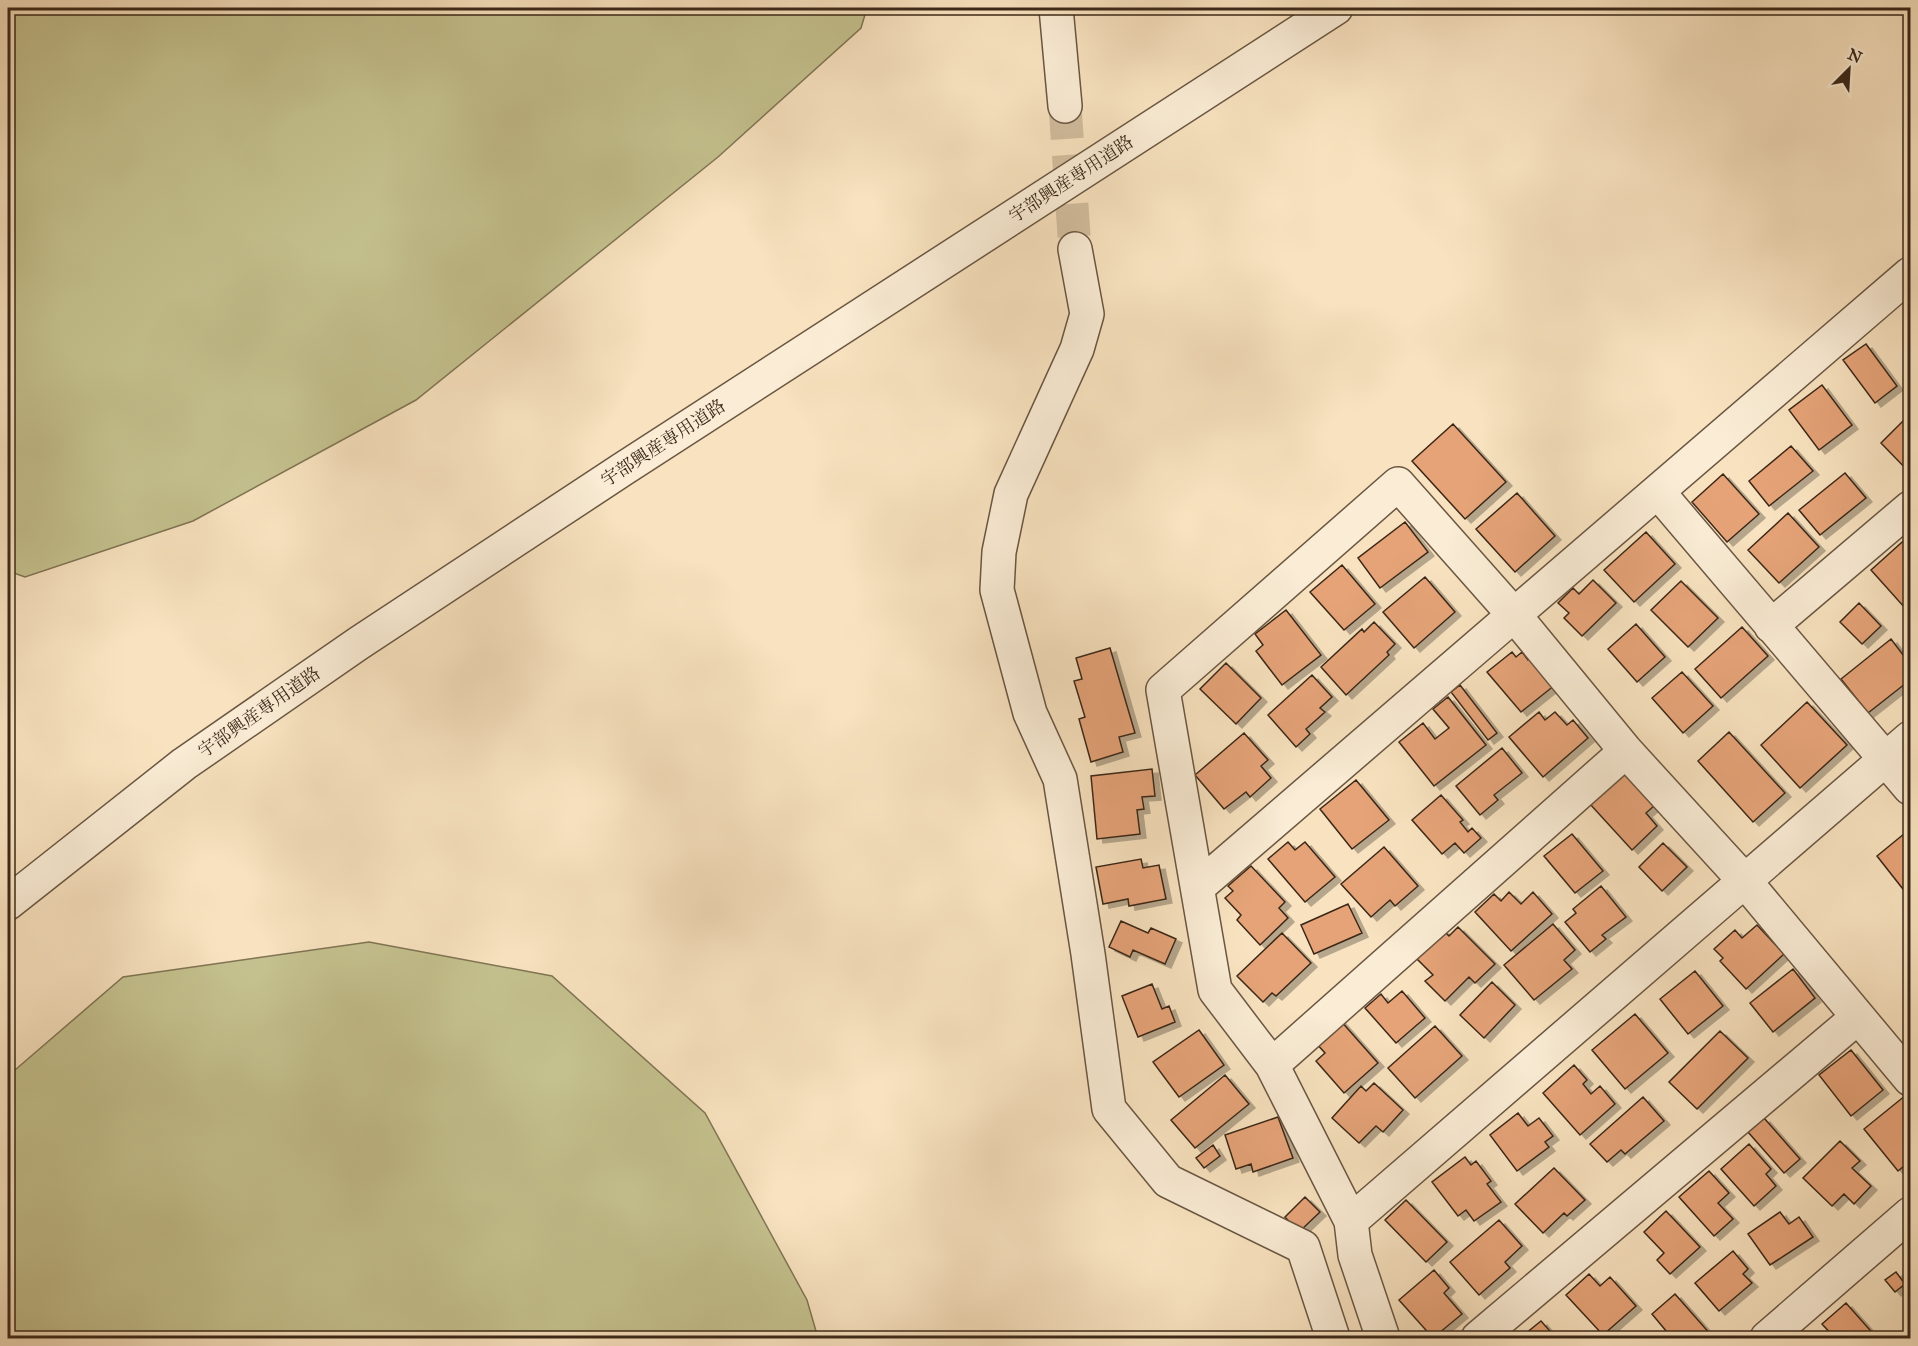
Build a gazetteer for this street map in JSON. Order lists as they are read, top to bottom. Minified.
{"streets":{"street":["宇部興産専用道路"]},"north":"top right"}
